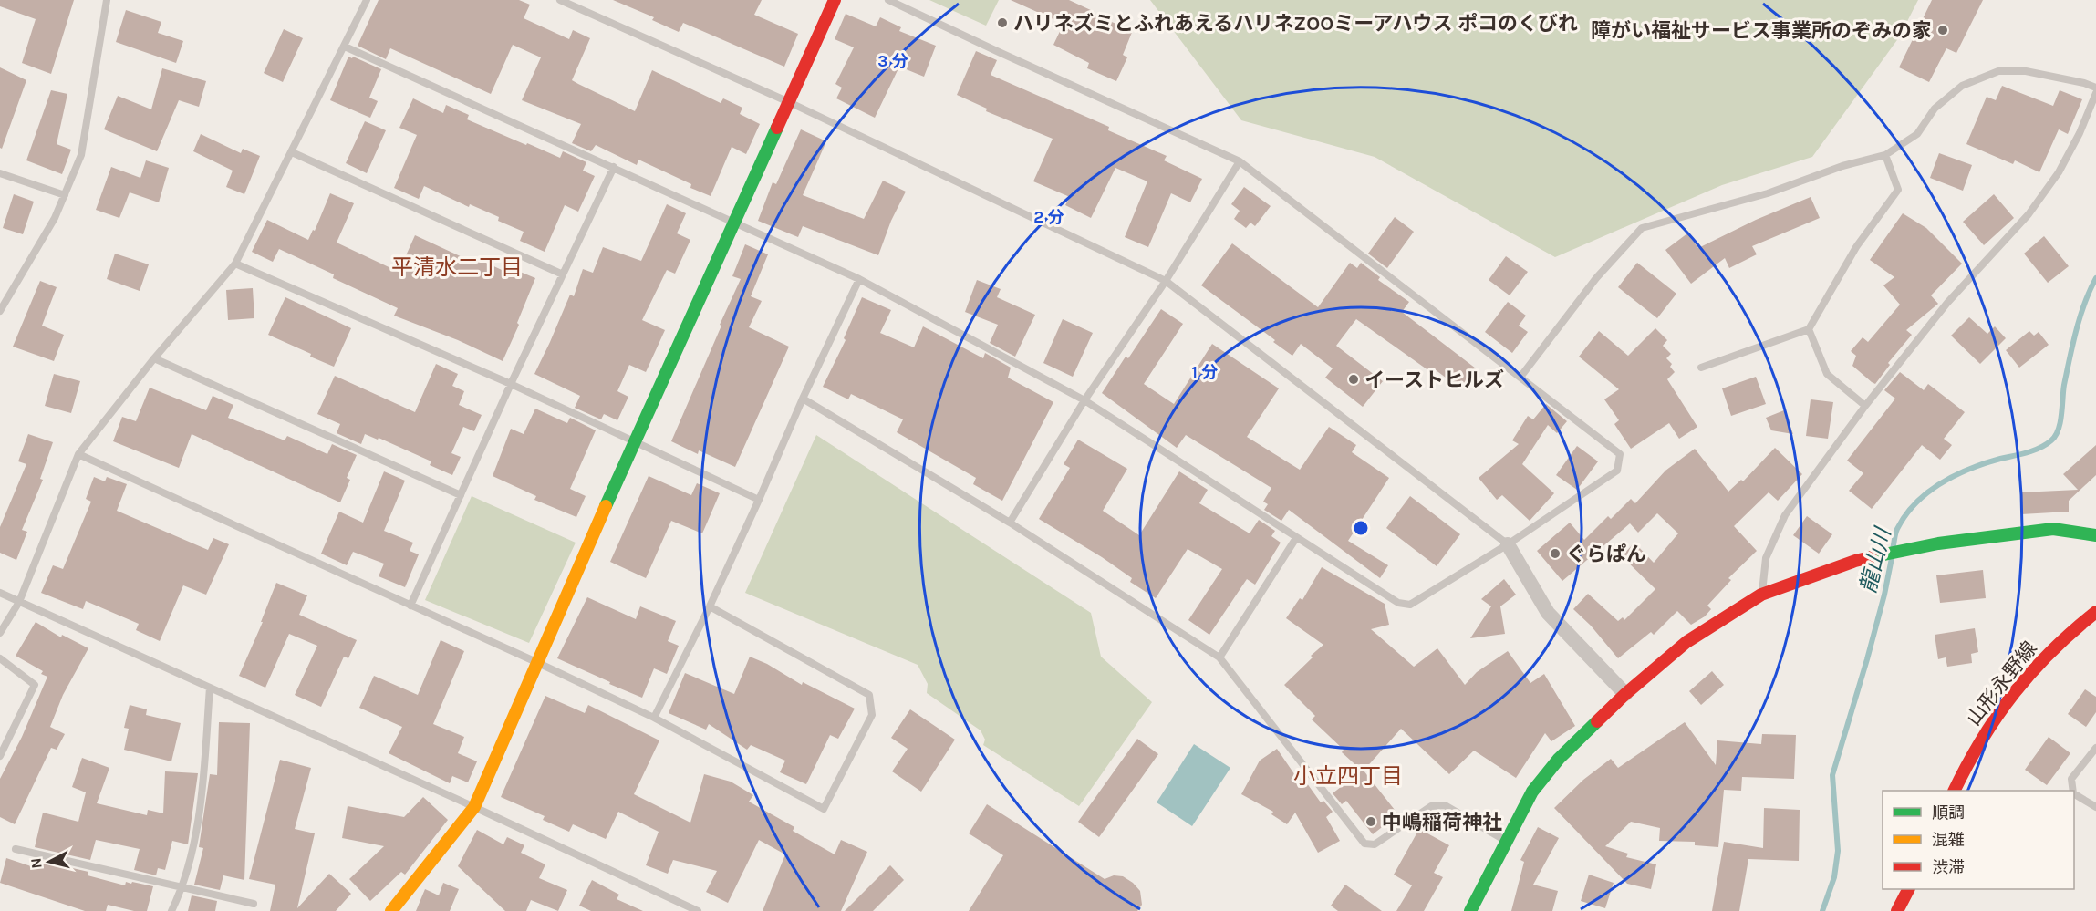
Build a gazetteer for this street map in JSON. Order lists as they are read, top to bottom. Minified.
{"streets":{"street":["山形永野線"]},"districts":["平清水二丁目","小立四丁目"],"water":["龍山川"],"places":["ハリネズミとふれあえるハリネZOOミーアハウス ポコのくびれ","障がい福祉サービス事業所のぞみの家","イーストヒルズ","ぐらぱん","中嶋稲荷神社"],"legend":["順調","混雑","渋滞"],"north":"left","rings":["3 分","2 分","1 分"]}
